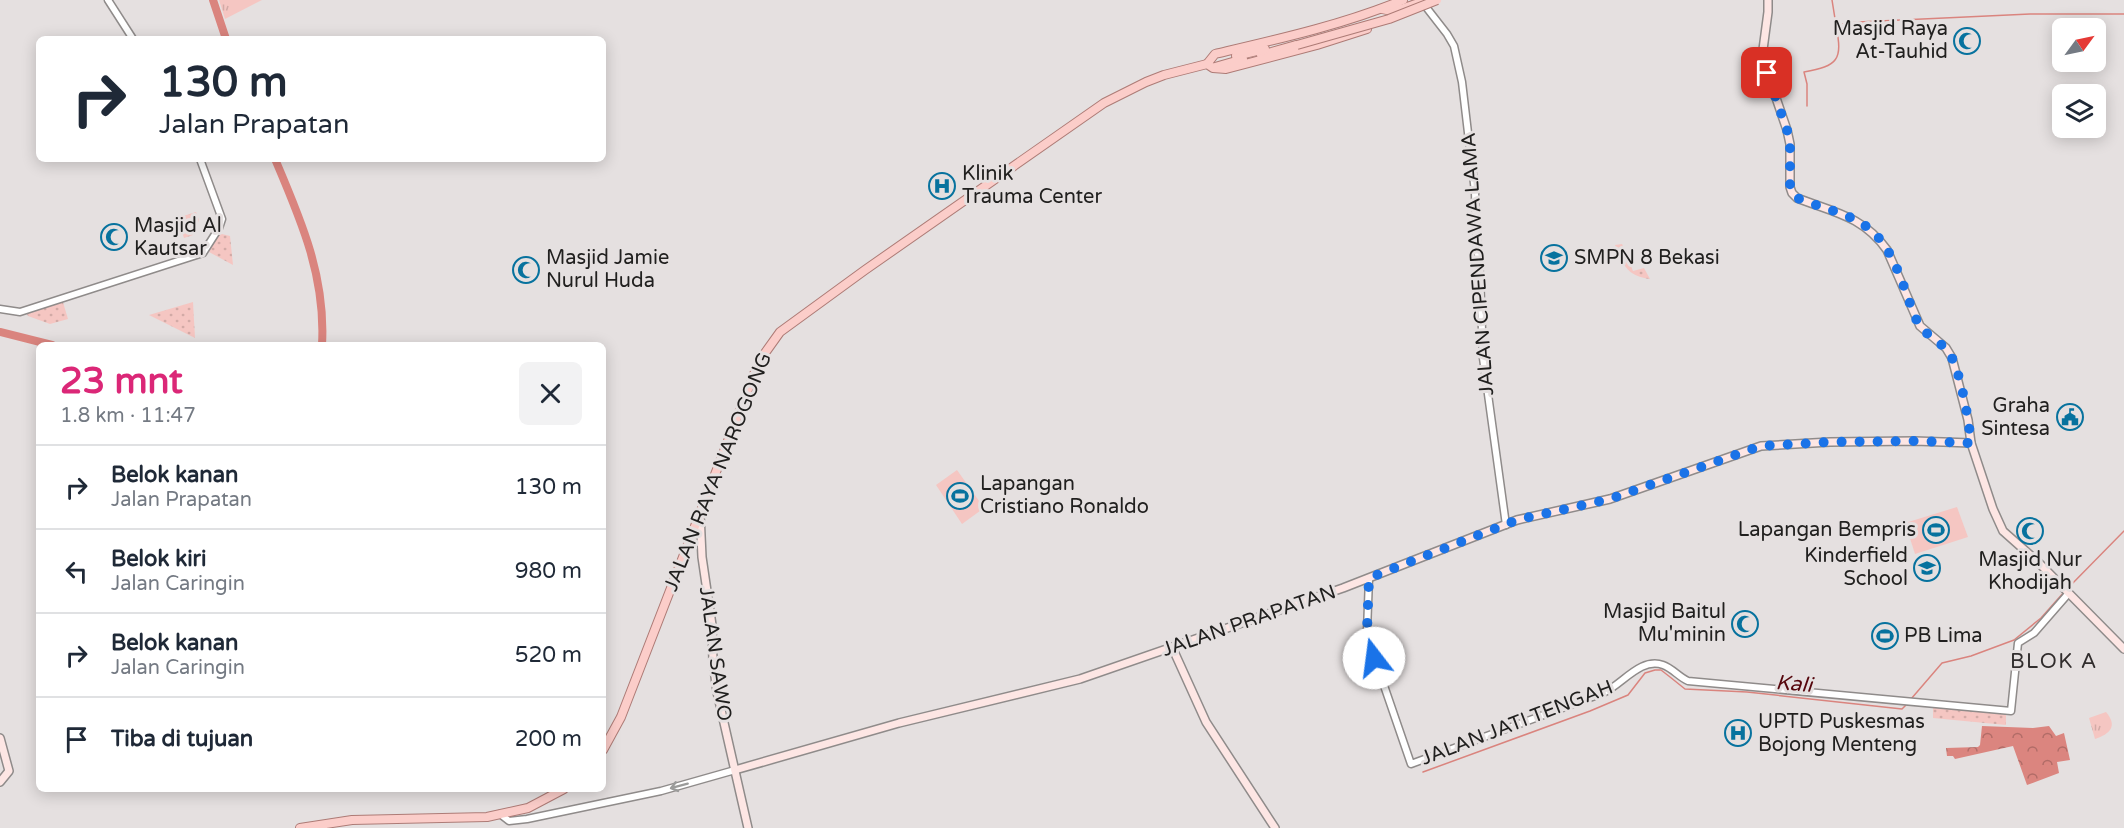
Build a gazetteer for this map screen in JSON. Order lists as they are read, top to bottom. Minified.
{"streets":{"main road":["JALAN RAYA NAROGONG","JALAN PRAPATAN","JALAN SAWO"],"street":["JALAN CIPENDAWA LAMA","JALAN JATI TENGAH"]},"crossings":[["JALAN CIPENDAWA LAMA","JALAN RAYA NAROGONG"],["JALAN CIPENDAWA LAMA","JALAN PRAPATAN"],["JALAN RAYA NAROGONG","JALAN SAWO"],["JALAN PRAPATAN","JALAN SAWO"],["JALAN PRAPATAN","JALAN JATI TENGAH"]],"districts":["BLOK A"],"water":["Kali"],"places":{"mosque":["Masjid Raya At-Tauhid","Masjid Al Kautsar","Masjid Jamie Nurul Huda","Masjid Nur Khodijah","Masjid Baitul Mu'minin"],"hospital":["Klinik Trauma Center","UPTD Puskesmas Bojong Menteng"],"school or university":["SMPN 8 Bekasi","Kinderfield School"],"public building":["Graha Sintesa"],"sports":["Lapangan Cristiano Ronaldo","Lapangan Bempris","PB Lima"]},"north":"top right","page":{"turn":["130 m","Jalan Prapatan"],"heading":["23 mnt","1.8 km · 11:47"],"list":[{"name":"Belok kanan","note":"Jalan Prapatan","value":"130 m"},{"name":"Belok kiri","note":"Jalan Caringin","value":"980 m"},{"name":"Belok kanan","note":"Jalan Caringin","value":"520 m"},{"name":"Tiba di tujuan","value":"200 m"}]}}
